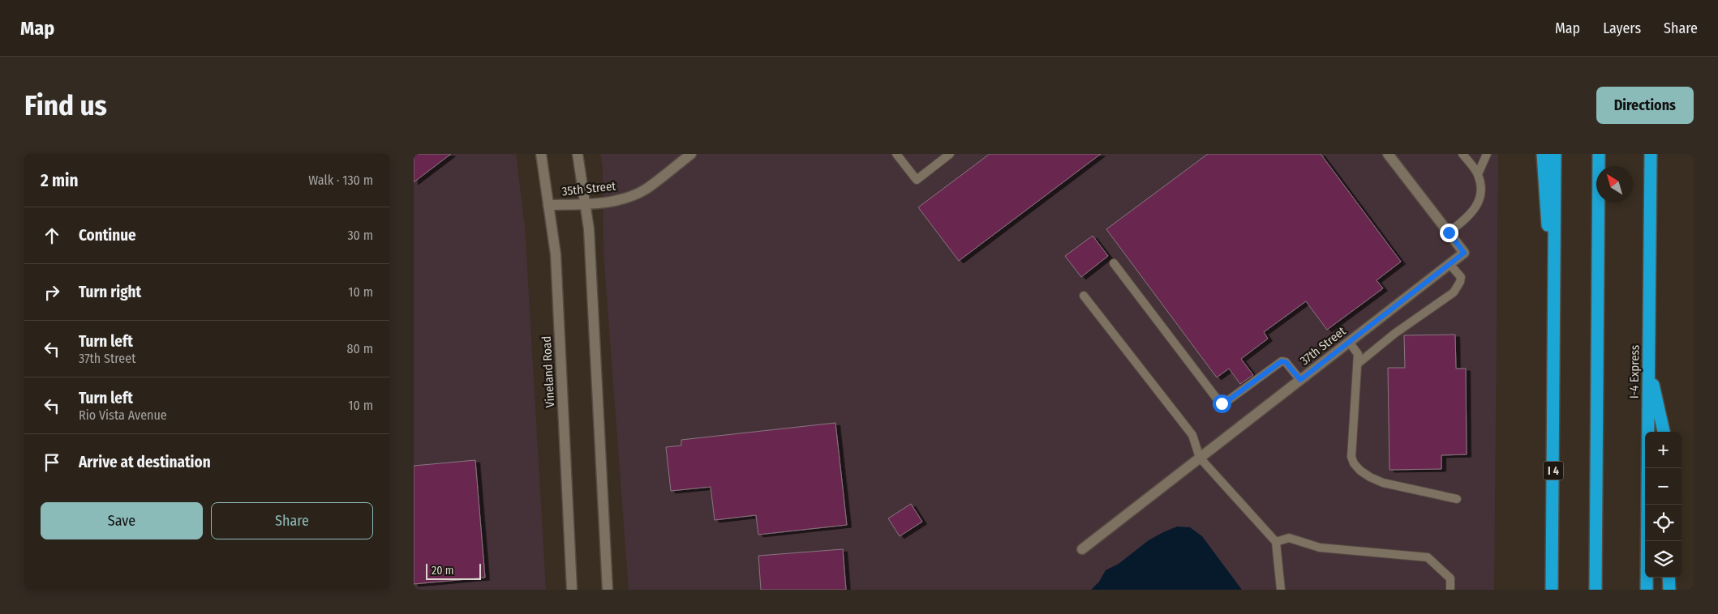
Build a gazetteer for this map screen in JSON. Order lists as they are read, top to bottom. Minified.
{"streets":{"highway":["I-4 Express","I 4"],"street":["35th Street","37th Street","Vineland Road"]},"crossings":[["35th Street","Vineland Road"]],"scale_bar":"20 m","north":"top left","page":{"header":"Map","nav":["Map","Layers","Share"],"buttons":["Directions",["Save","Share"]],"title":"Find us","heading":["2 min","Walk · 130 m"],"list":[["Continue","30 m"],["Turn right","10 m"],["Turn left","37th Street","80 m"],["Turn left","Rio Vista Avenue","10 m"],"Arrive at destination"],"map_buttons":["+","−"],"scale":"20 m"}}
